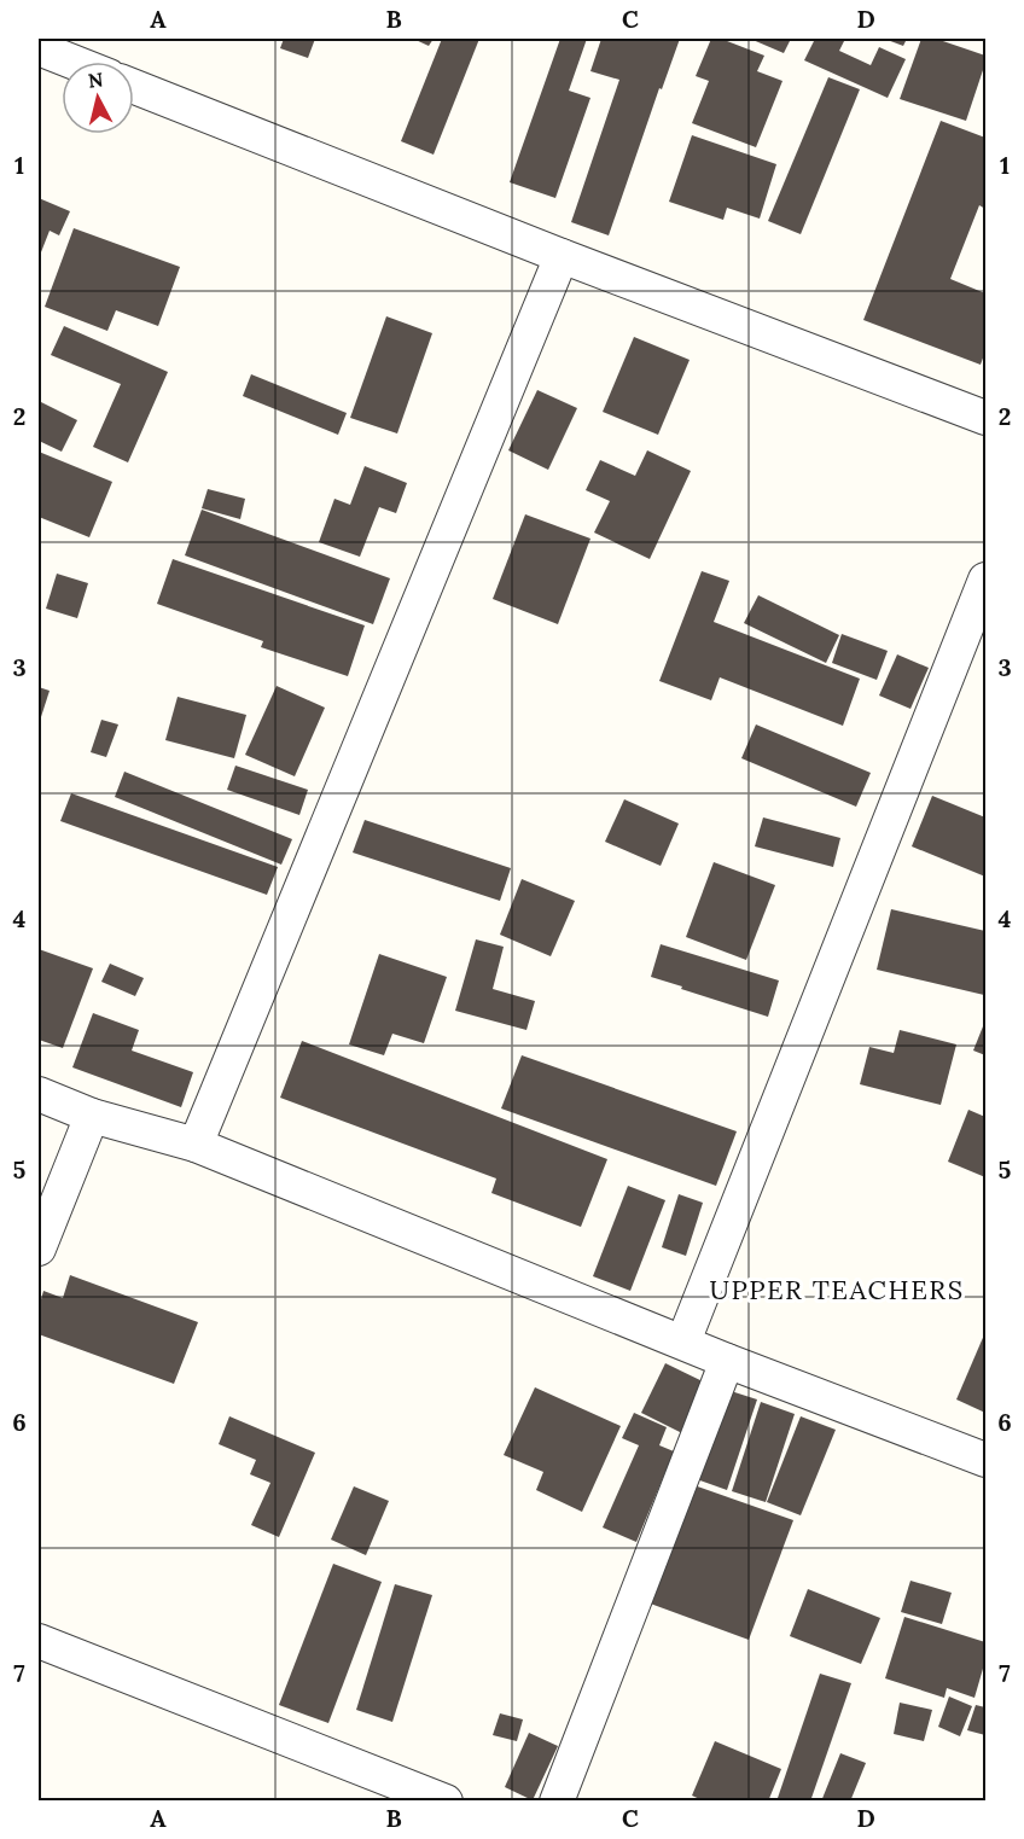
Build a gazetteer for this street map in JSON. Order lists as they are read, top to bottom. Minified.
{"districts":["UPPER TEACHERS"],"north":"top","grid":{"columns":["A","B","C","D"],"rows":["1","2","3","4","5","6","7"]}}
